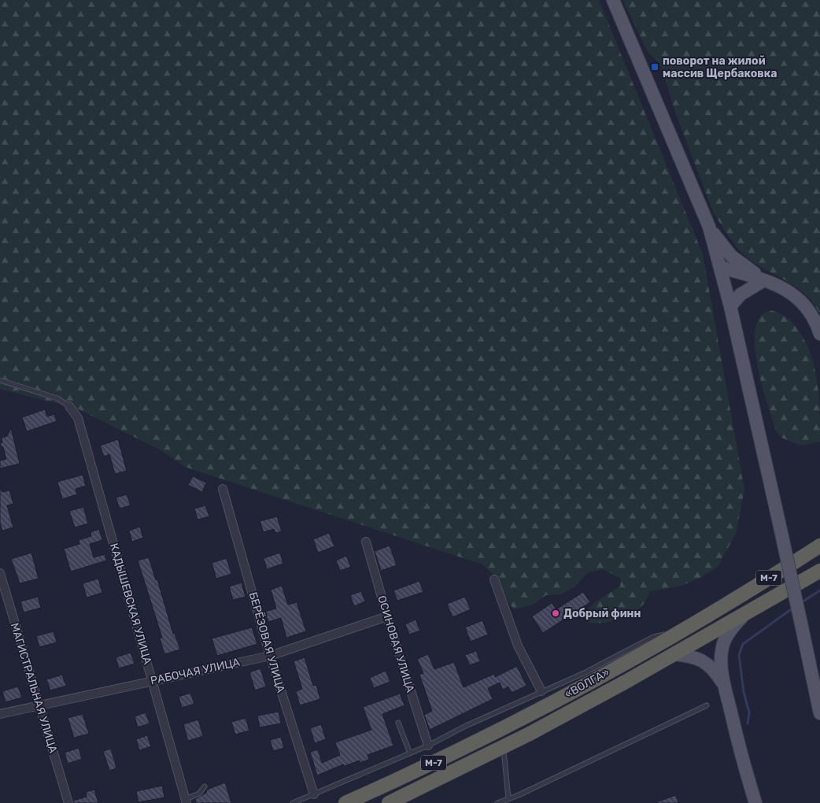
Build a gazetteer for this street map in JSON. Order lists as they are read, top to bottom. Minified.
{"streets":{"highway":["М-7","«ВОЛГА»"],"street":["КАДЫШЕВСКАЯ УЛИЦА","БЕРЁЗОВАЯ УЛИЦА","ОСИНОВАЯ УЛИЦА","РАБОЧАЯ УЛИЦА","МАГИСТРАЛЬНАЯ УЛИЦА"]},"crossings":[["КАДЫШЕВСКАЯ УЛИЦА","РАБОЧАЯ УЛИЦА"],["БЕРЁЗОВАЯ УЛИЦА","РАБОЧАЯ УЛИЦА"],["ОСИНОВАЯ УЛИЦА","РАБОЧАЯ УЛИЦА"],["РАБОЧАЯ УЛИЦА","МАГИСТРАЛЬНАЯ УЛИЦА"]],"places":{"transit":["поворот на жилой массив Щербаковка"],"other":["Добрый финн"]}}
